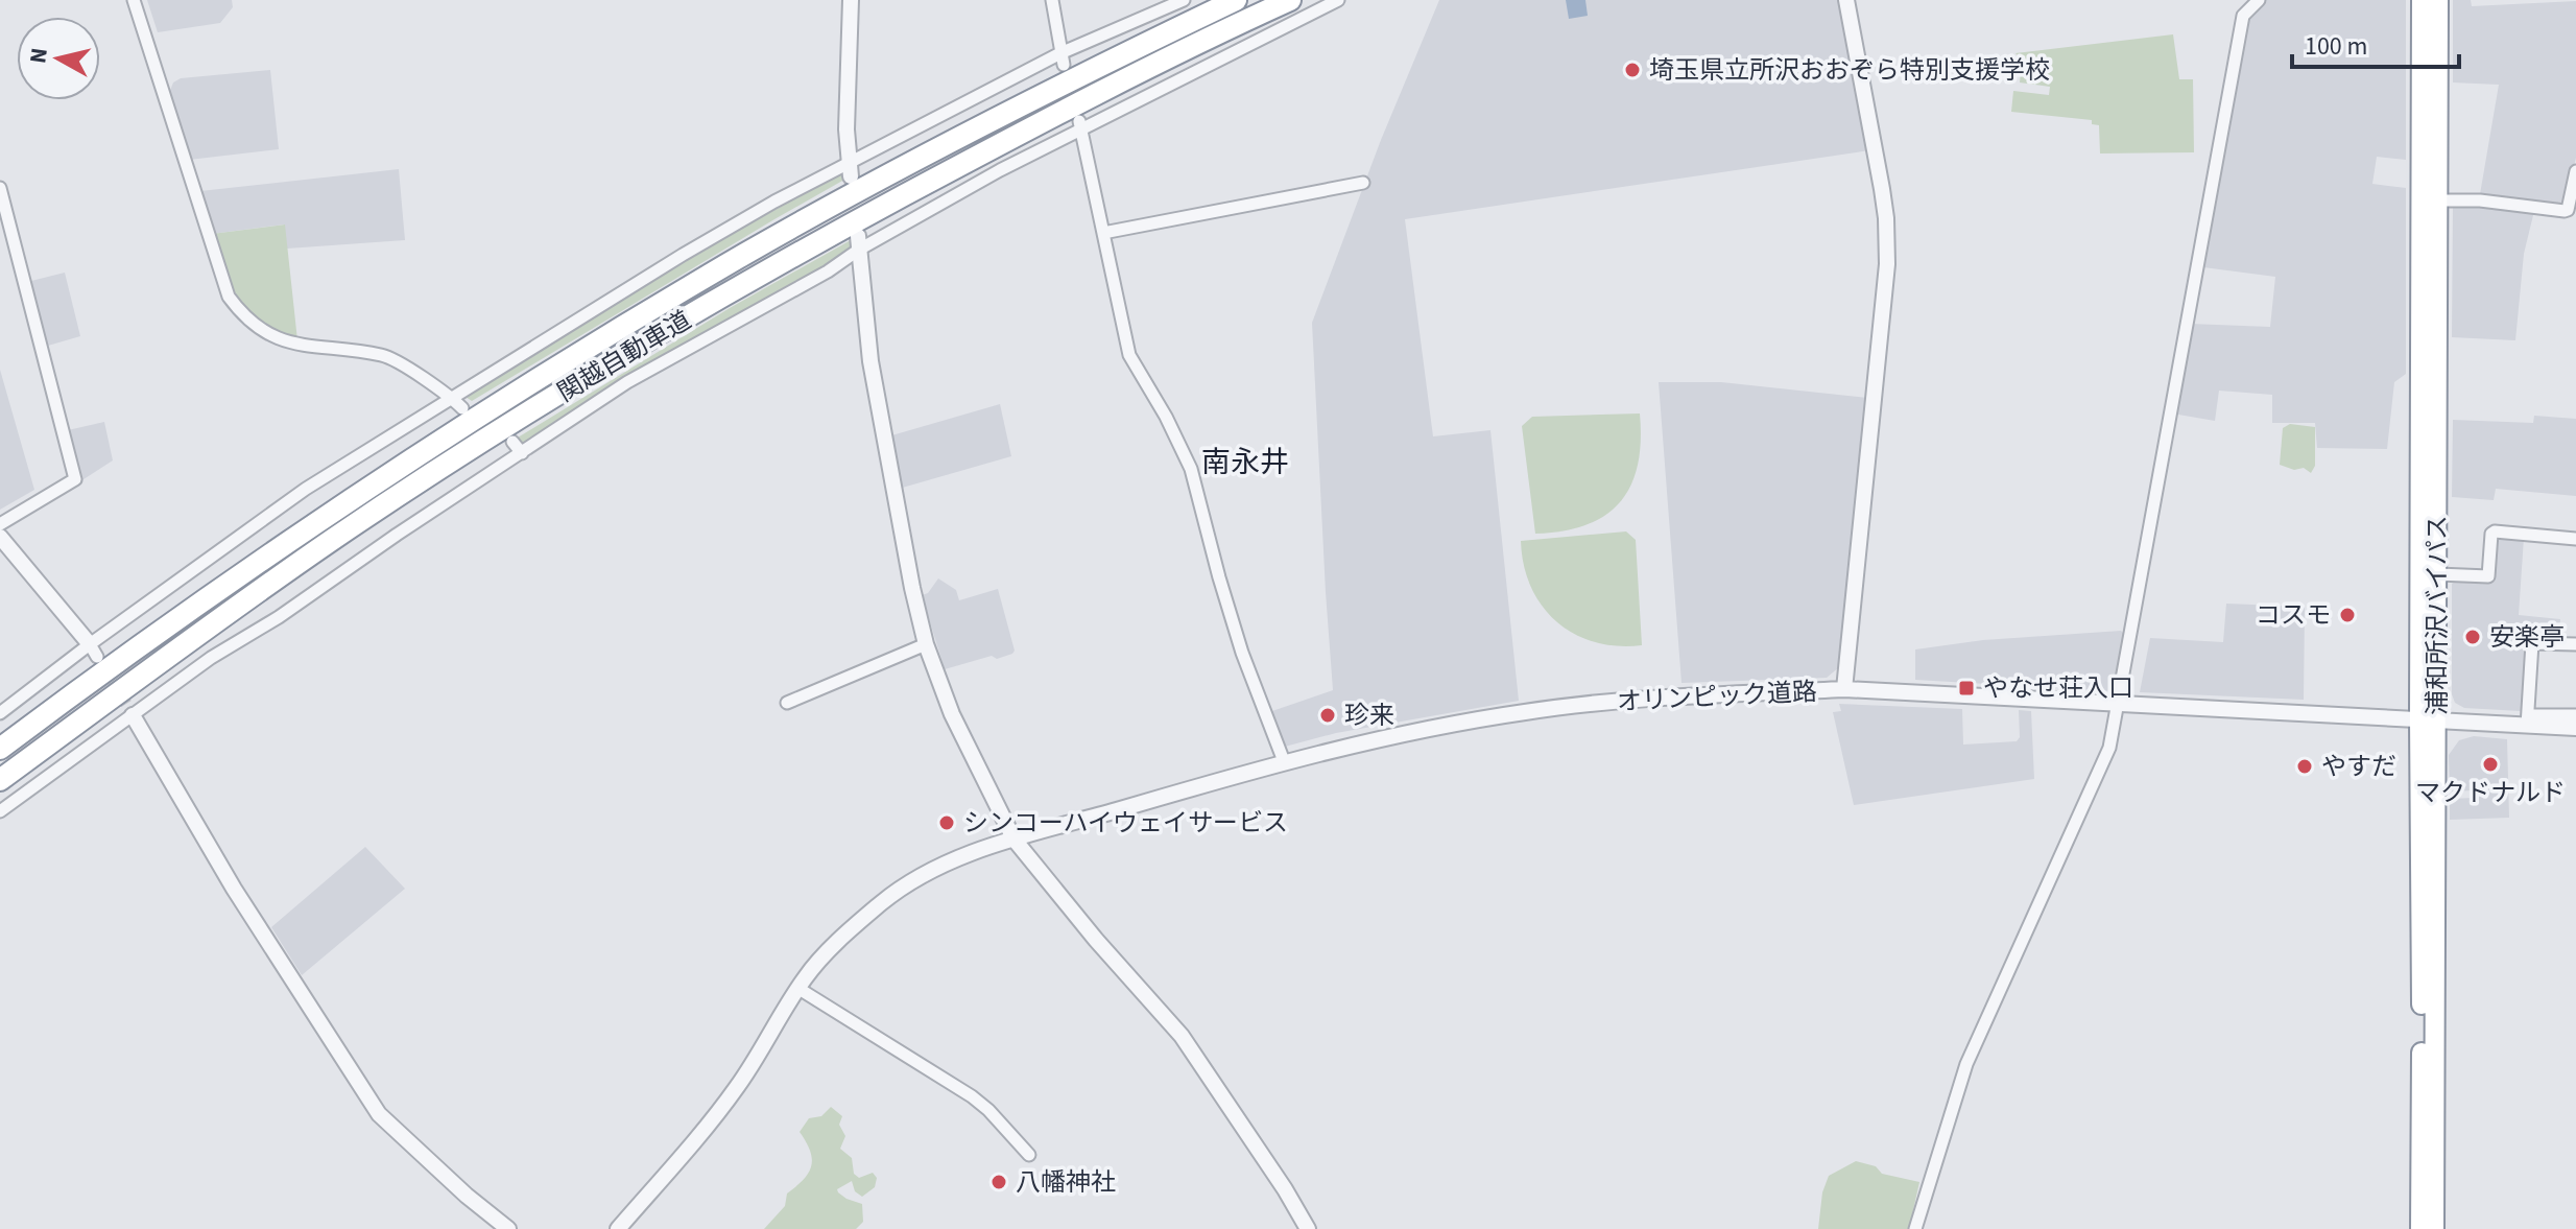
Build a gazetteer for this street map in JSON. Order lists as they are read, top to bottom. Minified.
{"streets":{"highway":["関越自動車道","浦和所沢バイパス"],"street":["オリンピック道路"]},"crossings":[["浦和所沢バイパス","オリンピック道路"]],"districts":["南永井"],"places":{"other":["埼玉県立所沢おおぞら特別支援学校","コスモ","安楽亭","珍来","マクドナルド","やすだ","シンコーハイウェイサービス","八幡神社"],"transit":["やなせ荘入口"]},"scale_bar":"100 m","north":"left"}
